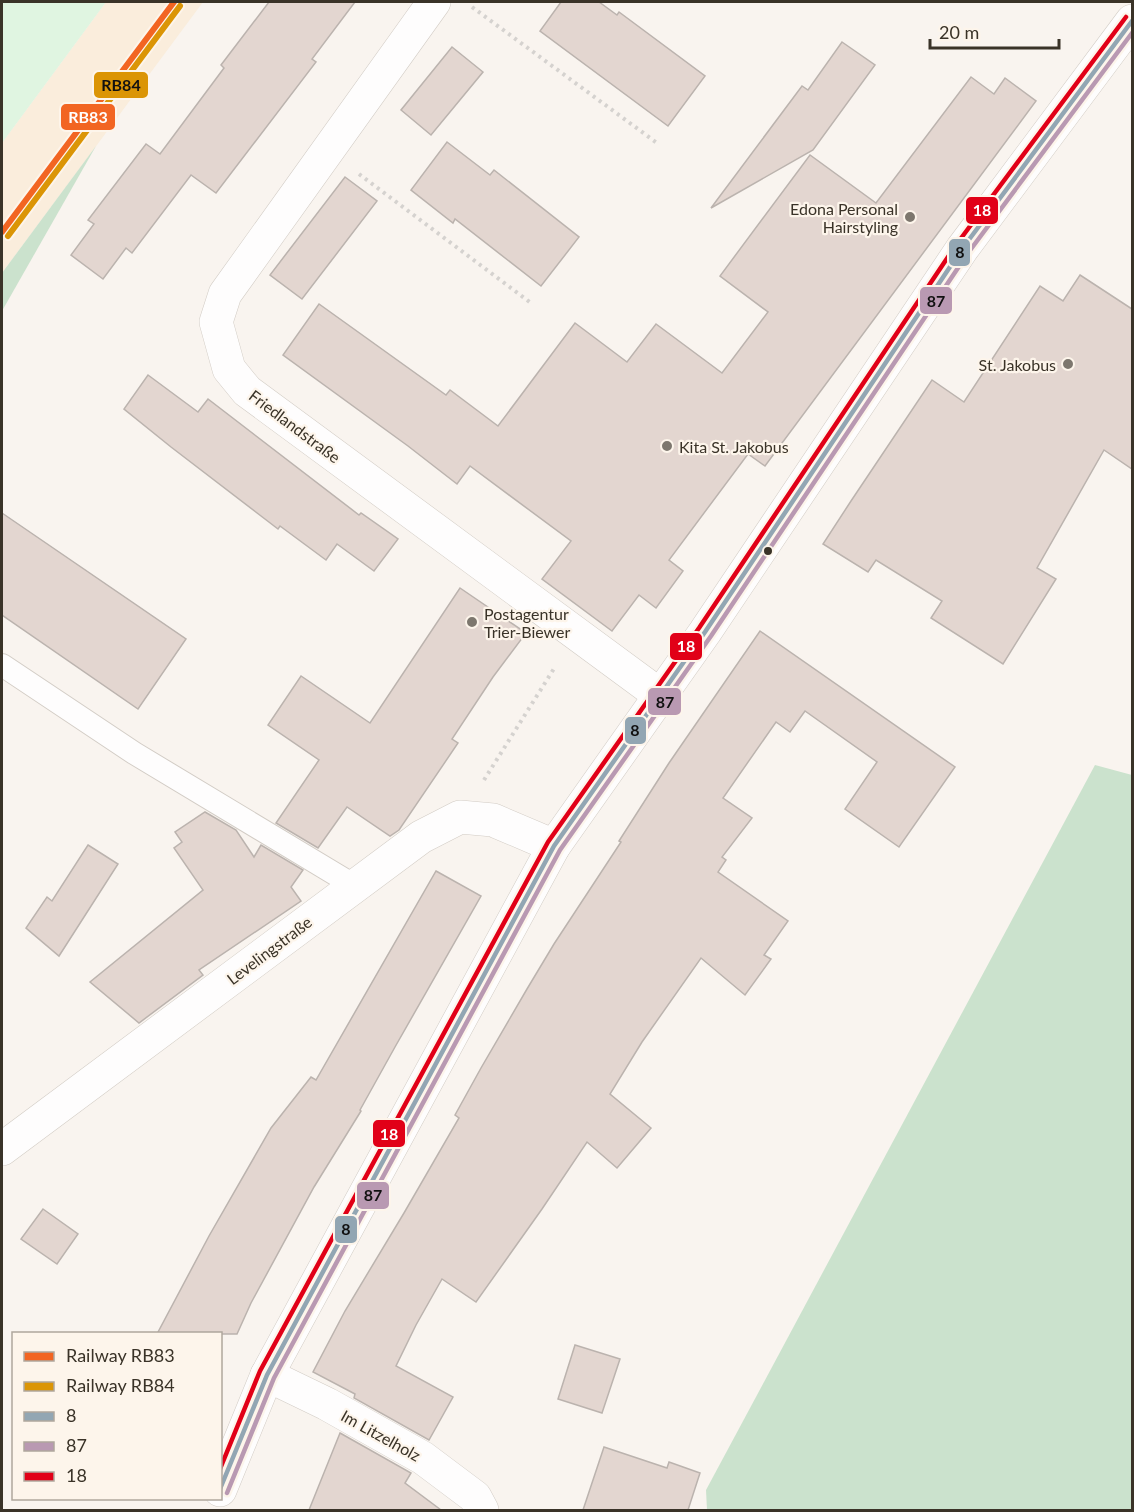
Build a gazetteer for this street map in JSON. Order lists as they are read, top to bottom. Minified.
{"streets":{"street":["Friedlandstraße","Levelingstraße","Im Litzelholz"]},"places":["Edona Personal Hairstyling","St. Jakobus","Kita St. Jakobus","Postagentur Trier-Biewer"],"lines":["rail line RB83","rail line RB84","transit line 18","transit line 8","transit line 87"],"legend":["Railway RB83","Railway RB84","8","87","18"],"scale_bar":"20 m"}
